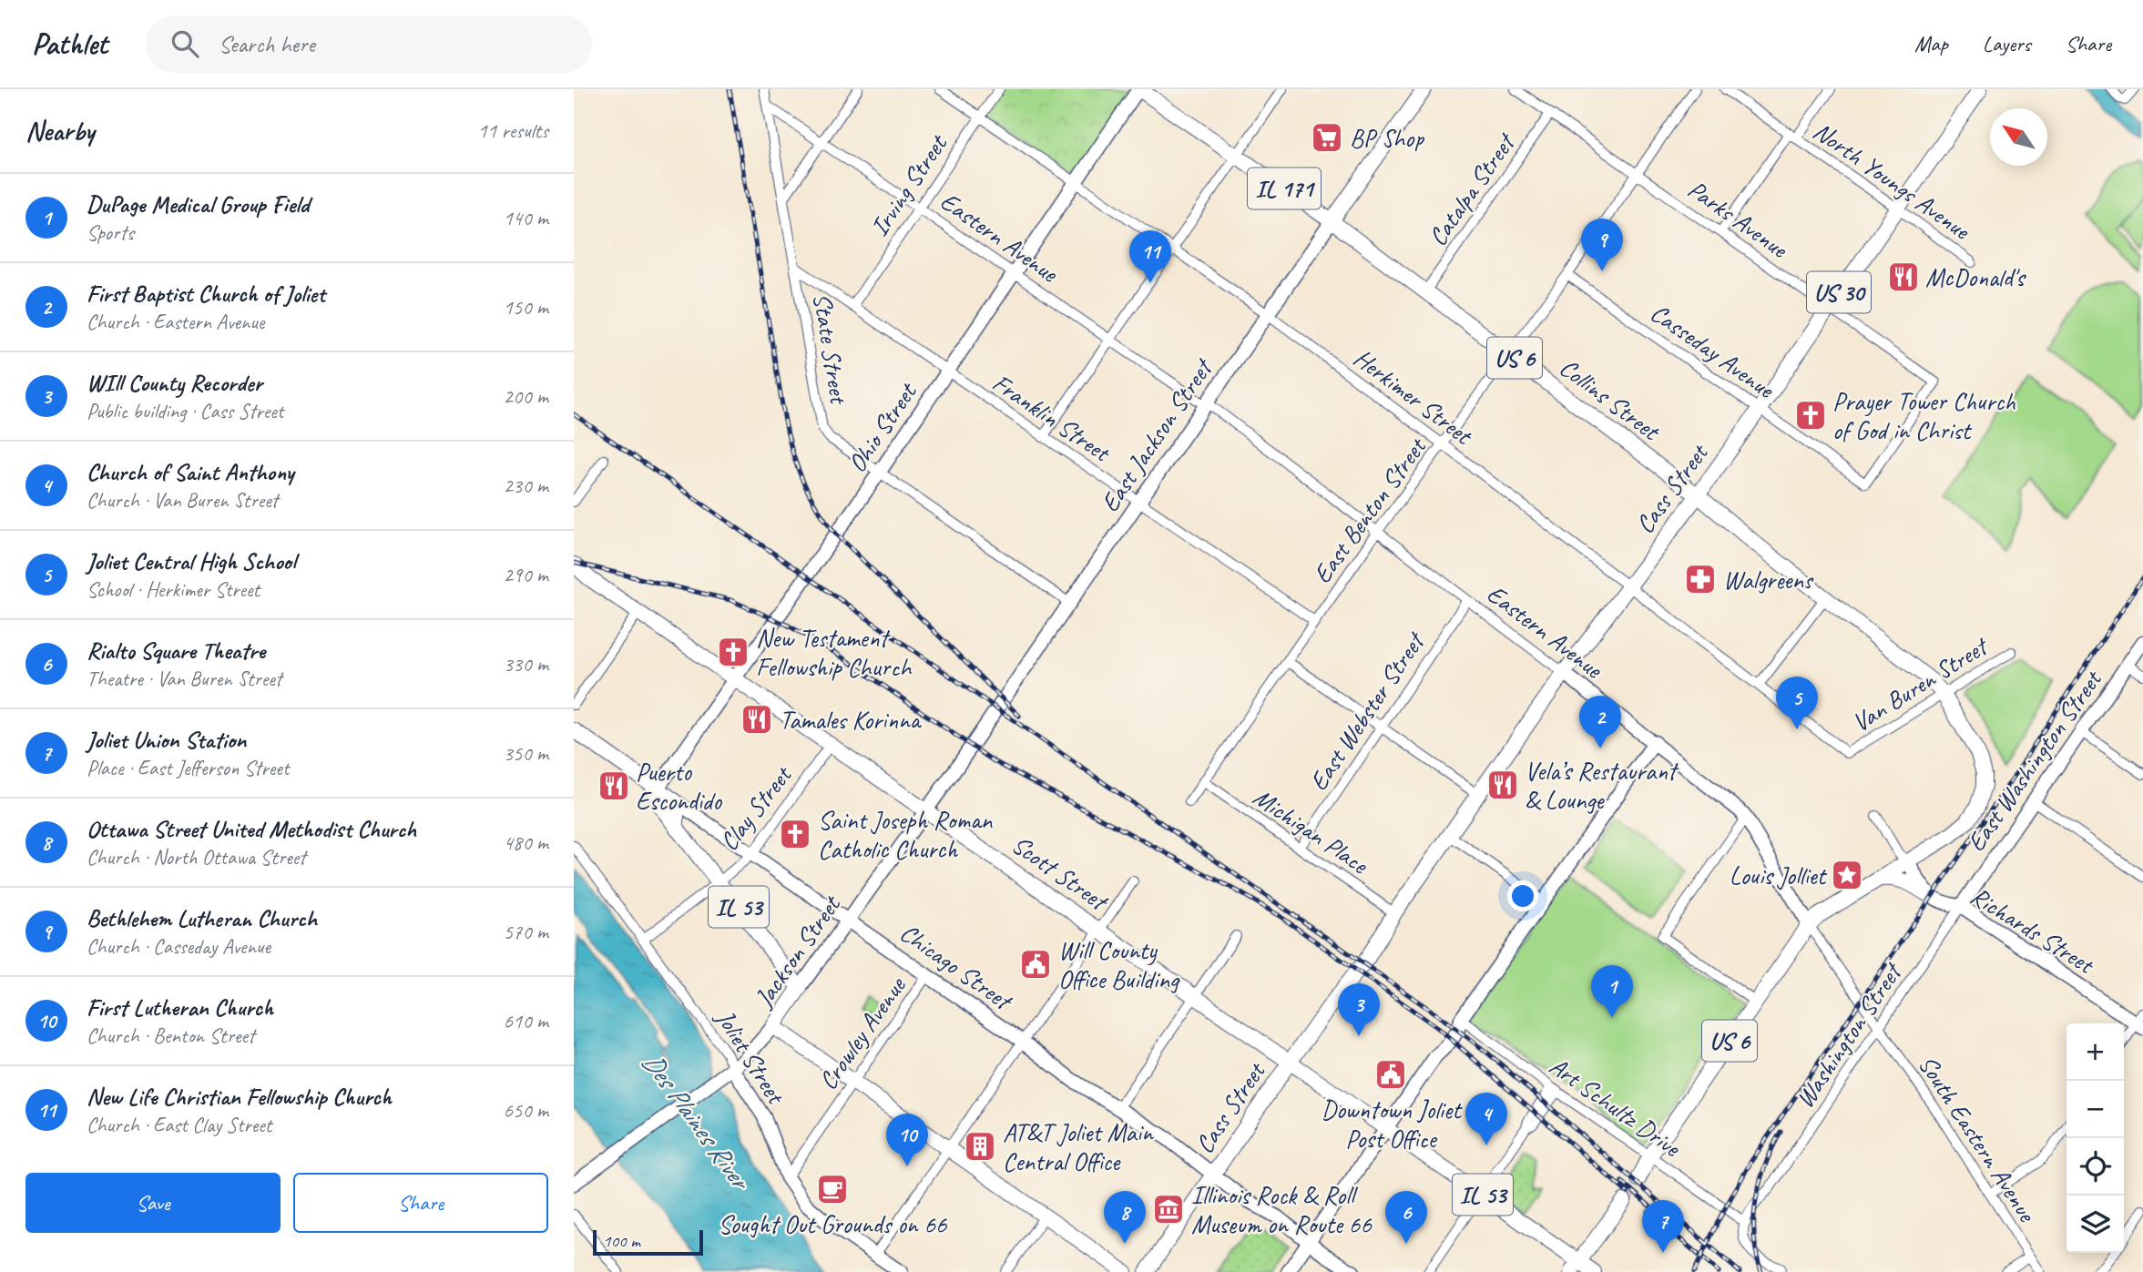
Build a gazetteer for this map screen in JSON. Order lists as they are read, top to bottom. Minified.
{"streets":{"main road":["IL 171","US 30","US 6","Collins Street","East Jackson Street","Cass Street","Scott Street","IL 53","Jackson Street","Chicago Street"],"street":["North Youngs Avenue","Irving Street","Catalpa Street","Parks Avenue","Eastern Avenue","State Street","Casseday Avenue","Herkimer Street","Franklin Street","Ohio Street","East Benton Street","Van Buren Street","East Webster Street","East Washington Street","Clay Street","Michigan Place","Richards Street","Crowley Avenue","Washington Street","Joliet Street","Art Schultz Drive","South Eastern Avenue"]},"crossings":[["North Youngs Avenue","Cass Street"],["Irving Street","Eastern Avenue"],["Irving Street","Herkimer Street"],["Irving Street","Franklin Street"],["Catalpa Street","Parks Avenue"],["Catalpa Street","Collins Street"],["Parks Avenue","Casseday Avenue"],["Parks Avenue","Cass Street"],["Parks Avenue","East Benton Street"],["Eastern Avenue","State Street"],["Eastern Avenue","US 6"],["Eastern Avenue","Ohio Street"],["Eastern Avenue","East Jackson Street"],["Eastern Avenue","Cass Street"],["Eastern Avenue","East Benton Street"],["Eastern Avenue","East Webster Street"],["Eastern Avenue","Washington Street"],["Eastern Avenue","South Eastern Avenue"],["State Street","Franklin Street"],["State Street","Ohio Street"],["State Street","East Jackson Street"],["Casseday Avenue","Cass Street"],["Casseday Avenue","East Benton Street"],["US 6","Collins Street"],["US 6","Art Schultz Drive"],["Herkimer Street","Ohio Street"],["Herkimer Street","East Jackson Street"],["Herkimer Street","Cass Street"],["Herkimer Street","East Benton Street"],["Herkimer Street","Van Buren Street"],["Collins Street","Ohio Street"],["Collins Street","East Jackson Street"],["Collins Street","Cass Street"],["Collins Street","East Benton Street"],["Collins Street","Van Buren Street"],["Franklin Street","Ohio Street"],["Franklin Street","East Jackson Street"],["Franklin Street","East Benton Street"],["Ohio Street","Scott Street"],["Ohio Street","Chicago Street"],["East Jackson Street","Scott Street"],["East Jackson Street","Jackson Street"],["Cass Street","Michigan Place"],["Cass Street","Scott Street"],["Cass Street","Chicago Street"],["East Benton Street","Michigan Place"],["East Webster Street","Michigan Place"],["East Washington Street","Richards Street"],["East Washington Street","Washington Street"],["Clay Street","Scott Street"],["Clay Street","IL 53"],["Clay Street","Chicago Street"],["Clay Street","Joliet Street"],["Scott Street","Jackson Street"],["IL 53","Jackson Street"],["Richards Street","Washington Street"],["Jackson Street","Chicago Street"],["Jackson Street","Joliet Street"],["Chicago Street","Crowley Avenue"],["Crowley Avenue","Joliet Street"],["Washington Street","Art Schultz Drive"],["Washington Street","South Eastern Avenue"]],"water":["Des Plaines River"],"places":{"supermarket":["BP Shop"],"restaurant":["McDonald's","Tamales Korinna","Vela’s Restaurant & Lounge","Puerto Escondido"],"church":["Prayer Tower Church of God in Christ","New Testament Fellowship Church","Saint Joseph Roman Catholic Church"],"pharmacy":["Walgreens"],"place":["Louis Jolliet"],"public building":["Will County Office Building","Downtown Joliet Post Office"],"building":["AT&T Joliet Main Central Office"],"cafe":["Sought Out Grounds on 66"],"museum":["Illinois Rock & Roll Museum on Route 66"]},"scale_bar":"100 m","north":"top left","page":{"header":"Pathlet","search":"Search here","nav":["Map","Layers","Share"],"heading":["Nearby","11 results"],"list":[{"mark":"1","name":"DuPage Medical Group Field","note":"Sports","value":"140 m"},{"mark":"2","name":"First Baptist Church of Joliet","note":"Church · Eastern Avenue","value":"150 m"},{"mark":"3","name":"WIll County Recorder","note":"Public building · Cass Street","value":"200 m"},{"mark":"4","name":"Church of Saint Anthony","note":"Church · Van Buren Street","value":"230 m"},{"mark":"5","name":"Joliet Central High School","note":"School · Herkimer Street","value":"290 m"},{"mark":"6","name":"Rialto Square Theatre","note":"Theatre · Van Buren Street","value":"330 m"},{"mark":"7","name":"Joliet Union Station","note":"Place · East Jefferson Street","value":"350 m"},{"mark":"8","name":"Ottawa Street United Methodist Church","note":"Church · North Ottawa Street","value":"480 m"},{"mark":"9","name":"Bethlehem Lutheran Church","note":"Church · Casseday Avenue","value":"570 m"},{"mark":"10","name":"First Lutheran Church","note":"Church · Benton Street","value":"610 m"},{"mark":"11","name":"New Life Christian Fellowship Church","note":"Church · East Clay Street","value":"650 m"}],"pins":["9","11","5","2","1","3","4","10","6","8","7"],"map_buttons":["+","−"],"buttons":["Save","Share"],"scale":"100 m"}}
